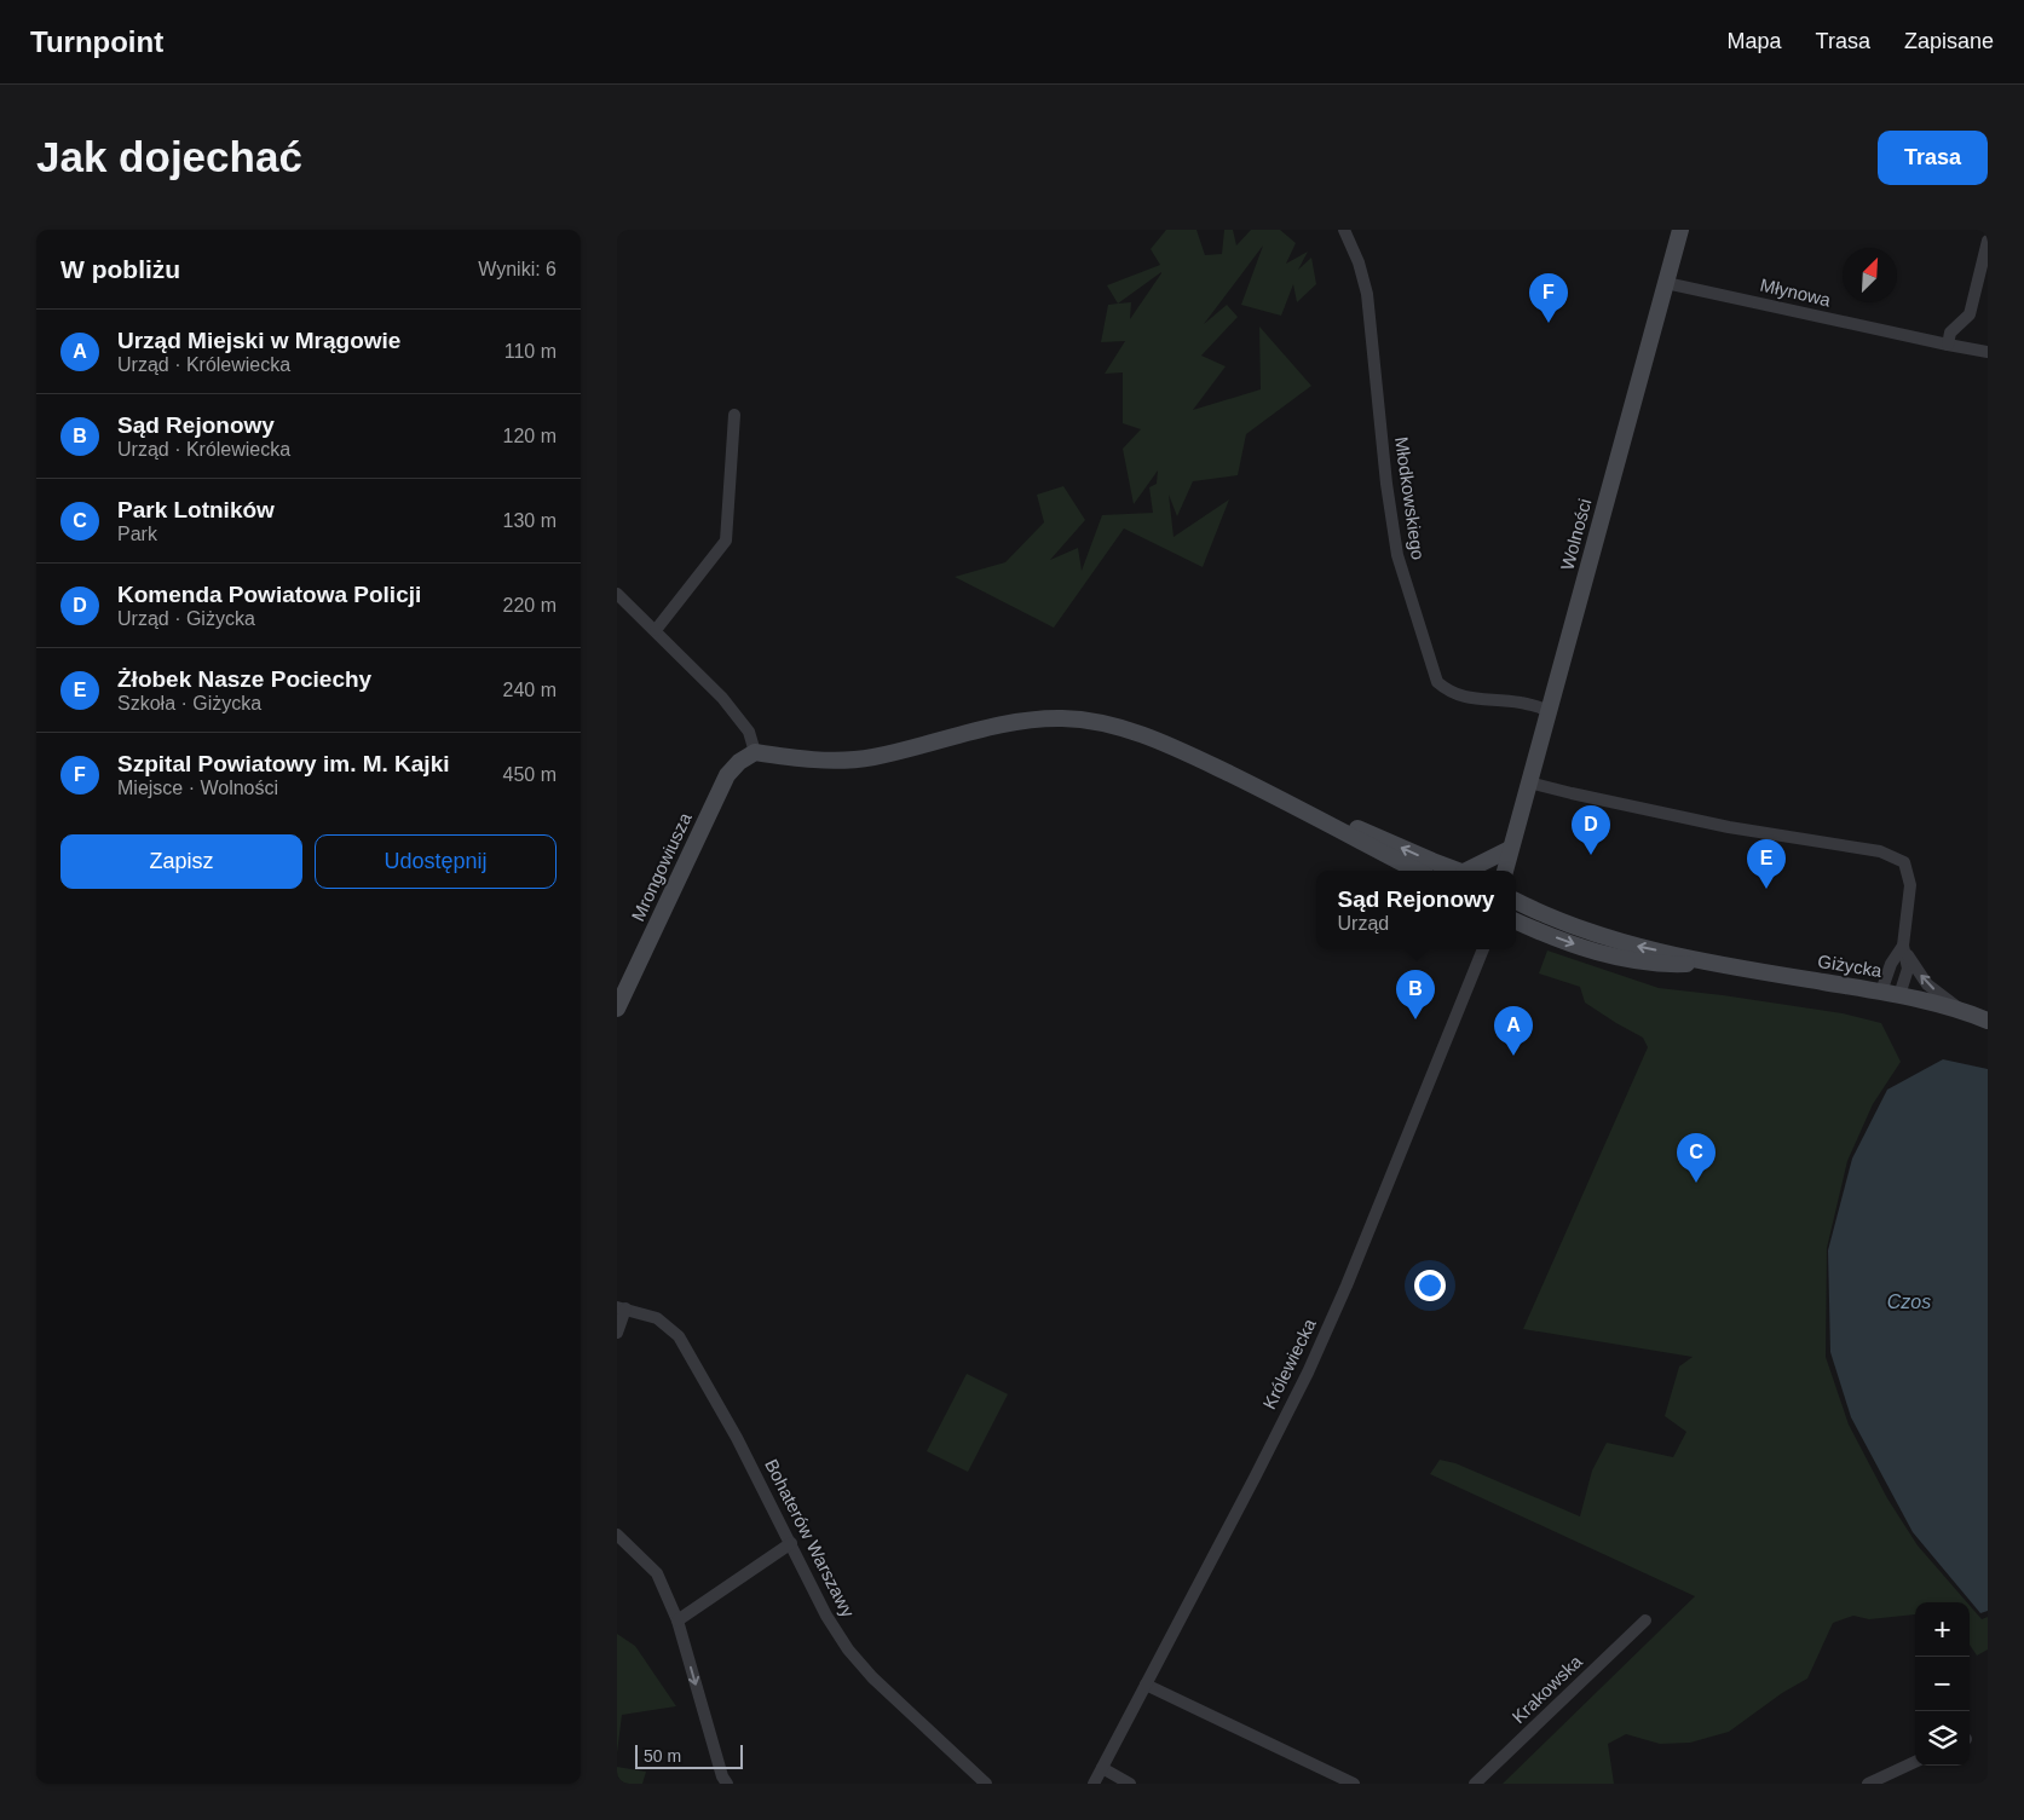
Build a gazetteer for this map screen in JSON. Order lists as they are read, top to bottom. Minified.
{"streets":{"street":["Młynowa","Młodkowskiego","Wolności","Mrongowiusza","Giżycka","Królewiecka","Bohaterów Warszawy","Krakowska"]},"crossings":[["Młynowa","Wolności"],["Młodkowskiego","Wolności"]],"water":["Czos"],"scale_bar":"50 m","north":"top right","page":{"header":"Turnpoint","nav":["Mapa","Trasa","Zapisane"],"buttons":["Trasa",["Zapisz","Udostępnij"]],"title":"Jak dojechać","heading":["W pobliżu","Wyniki: 6"],"pins":["F","D","E","B","A","C"],"list":[{"mark":"A","name":"Urząd Miejski w Mrągowie","note":"Urząd · Królewiecka","value":"110 m"},{"mark":"B","name":"Sąd Rejonowy","note":"Urząd · Królewiecka","value":"120 m"},{"mark":"C","name":"Park Lotników","note":"Park","value":"130 m"},{"mark":"D","name":"Komenda Powiatowa Policji","note":"Urząd · Giżycka","value":"220 m"},{"mark":"E","name":"Żłobek Nasze Pociechy","note":"Szkoła · Giżycka","value":"240 m"},{"mark":"F","name":"Szpital Powiatowy im. M. Kajki","note":"Miejsce · Wolności","value":"450 m"}],"popup":["Sąd Rejonowy","Urząd"],"map_buttons":["+","−"],"scale":"50 m"}}
